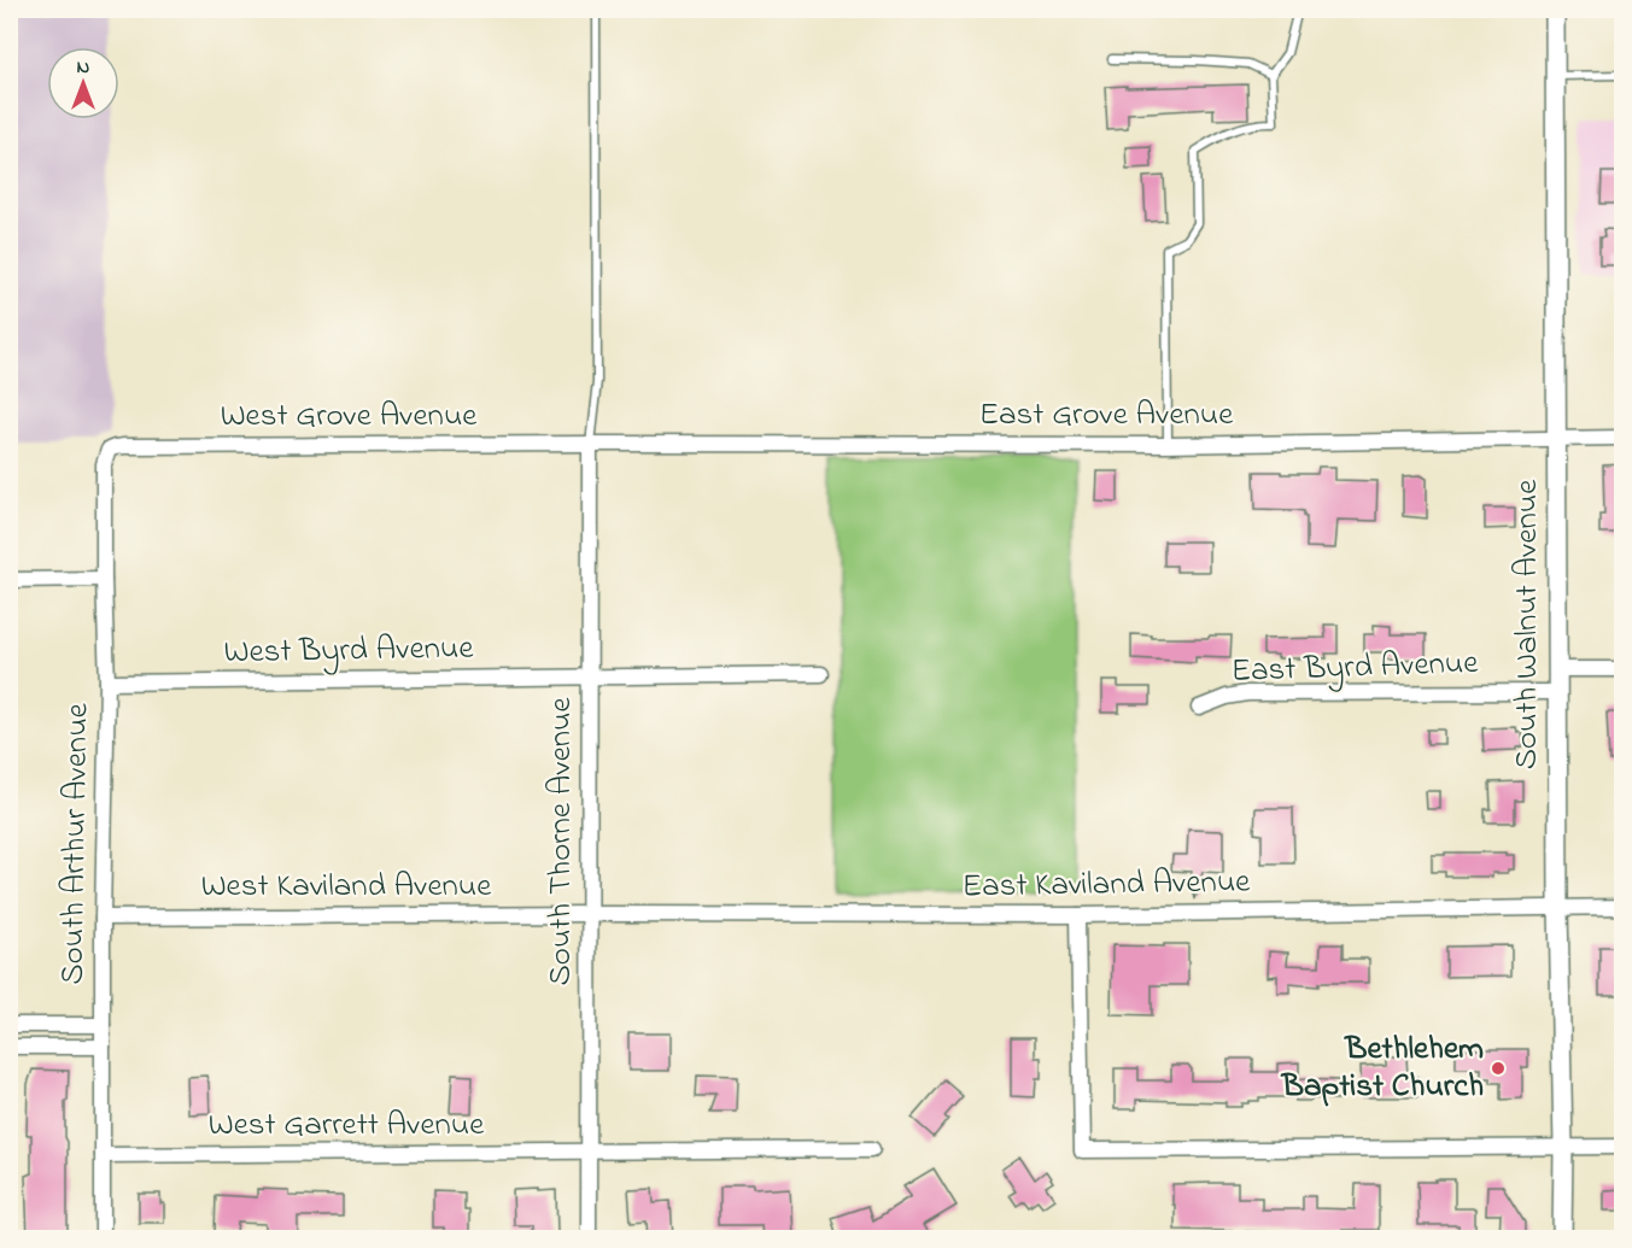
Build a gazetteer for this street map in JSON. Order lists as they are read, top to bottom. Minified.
{"streets":{"street":["East Grove Avenue","West Grove Avenue","South Walnut Avenue","West Byrd Avenue","East Byrd Avenue","South Thorne Avenue","South Arthur Avenue","East Kaviland Avenue","West Kaviland Avenue","West Garrett Avenue"]},"crossings":[["East Grove Avenue","West Grove Avenue"],["East Grove Avenue","South Walnut Avenue"],["East Grove Avenue","South Thorne Avenue"],["West Grove Avenue","South Thorne Avenue"],["West Grove Avenue","South Arthur Avenue"],["South Walnut Avenue","East Byrd Avenue"],["South Walnut Avenue","East Kaviland Avenue"],["West Byrd Avenue","South Thorne Avenue"],["West Byrd Avenue","South Arthur Avenue"],["South Thorne Avenue","East Kaviland Avenue"],["South Thorne Avenue","West Kaviland Avenue"],["South Thorne Avenue","West Garrett Avenue"],["South Arthur Avenue","West Kaviland Avenue"],["South Arthur Avenue","West Garrett Avenue"],["East Kaviland Avenue","West Kaviland Avenue"]],"places":["Bethlehem Baptist Church"],"north":"top"}
